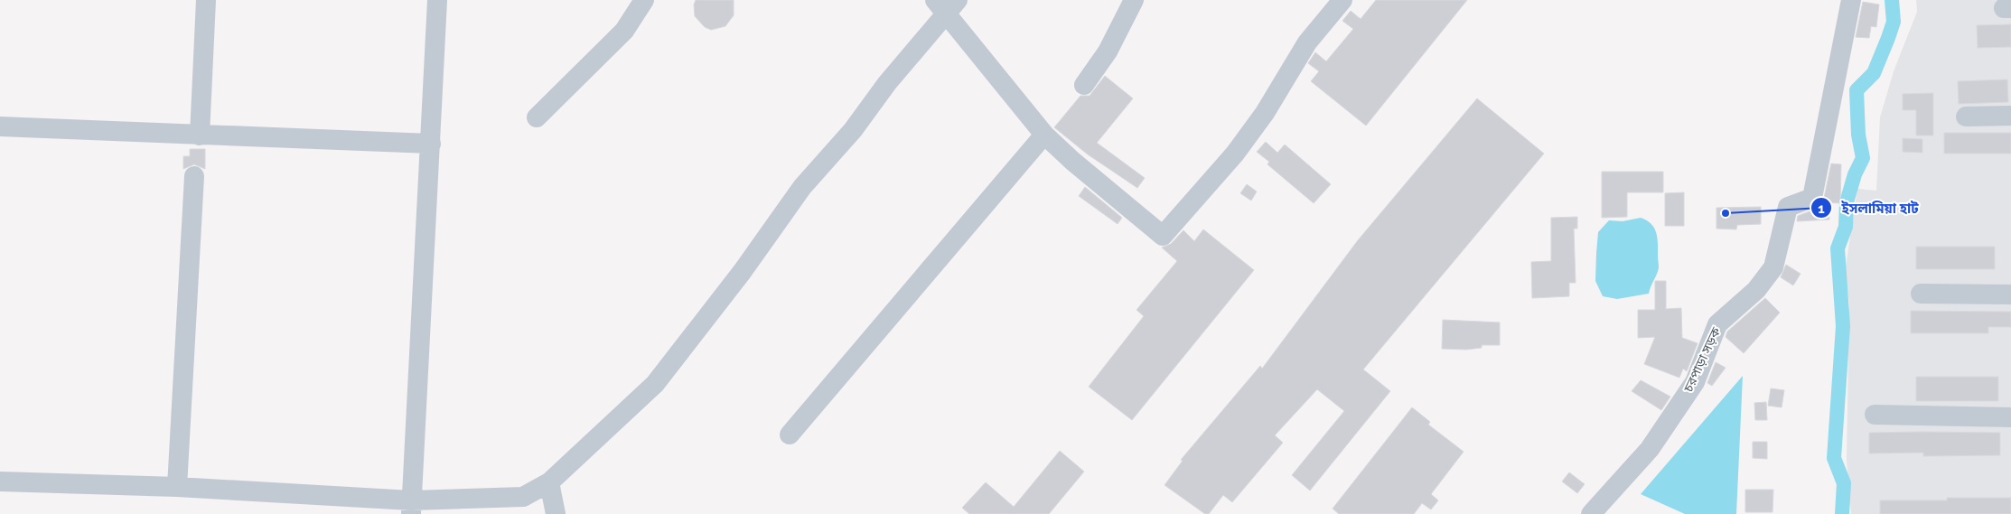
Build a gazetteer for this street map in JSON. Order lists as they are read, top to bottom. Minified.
{"streets":{"street":["চরপাড়া সড়ক"]},"places":["ইসলামিয়া হাট"]}
